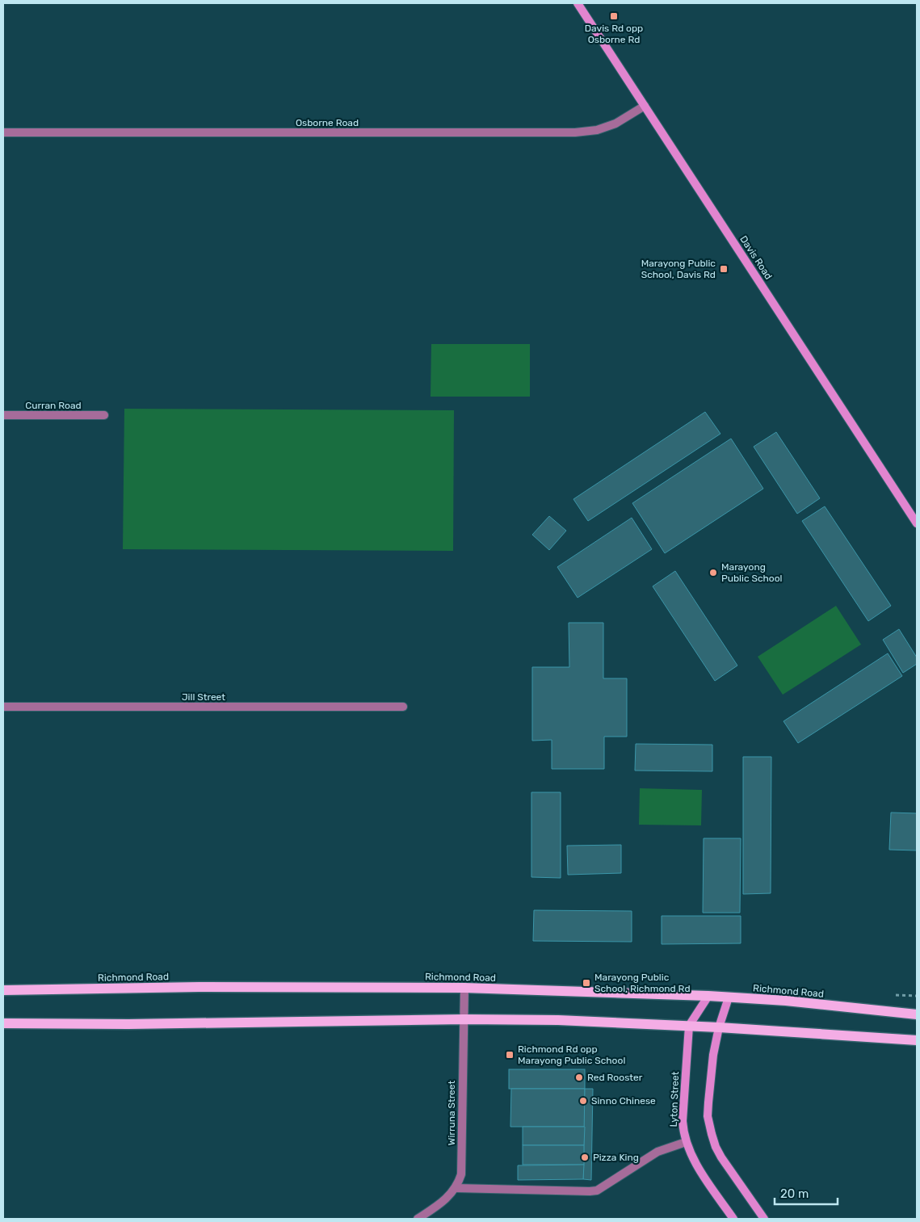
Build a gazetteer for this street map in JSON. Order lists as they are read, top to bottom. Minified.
{"streets":{"main road":["Richmond Road"],"street":["Osborne Road","Davis Road","Curran Road","Jill Street","Lyton Street","Wirruna Street"]},"crossings":[["Osborne Road","Davis Road"],["Richmond Road","Lyton Street"],["Richmond Road","Wirruna Street"]],"places":{"transit":["Davis Rd opp Osborne Rd","Marayong Public School, Davis Rd","Marayong Public School, Richmond Rd","Richmond Rd opp Marayong Public School"],"other":["Marayong Public School","Red Rooster","Sinno Chinese","Pizza King"]},"scale_bar":"20 m"}
